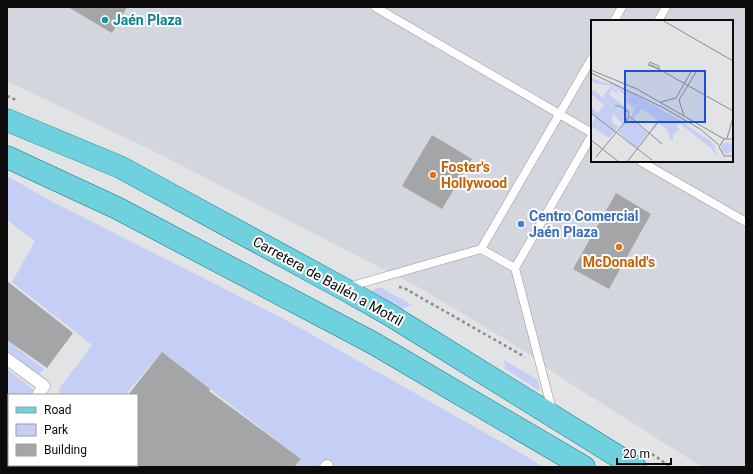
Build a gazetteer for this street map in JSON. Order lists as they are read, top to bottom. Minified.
{"streets":{"main road":["Carretera de Bailén a Motril"]},"places":["Jaén Plaza","Foster's Hollywood","Centro Comercial Jaén Plaza","McDonald's"],"legend":["Road","Park","Building"],"scale_bar":"20 m"}
